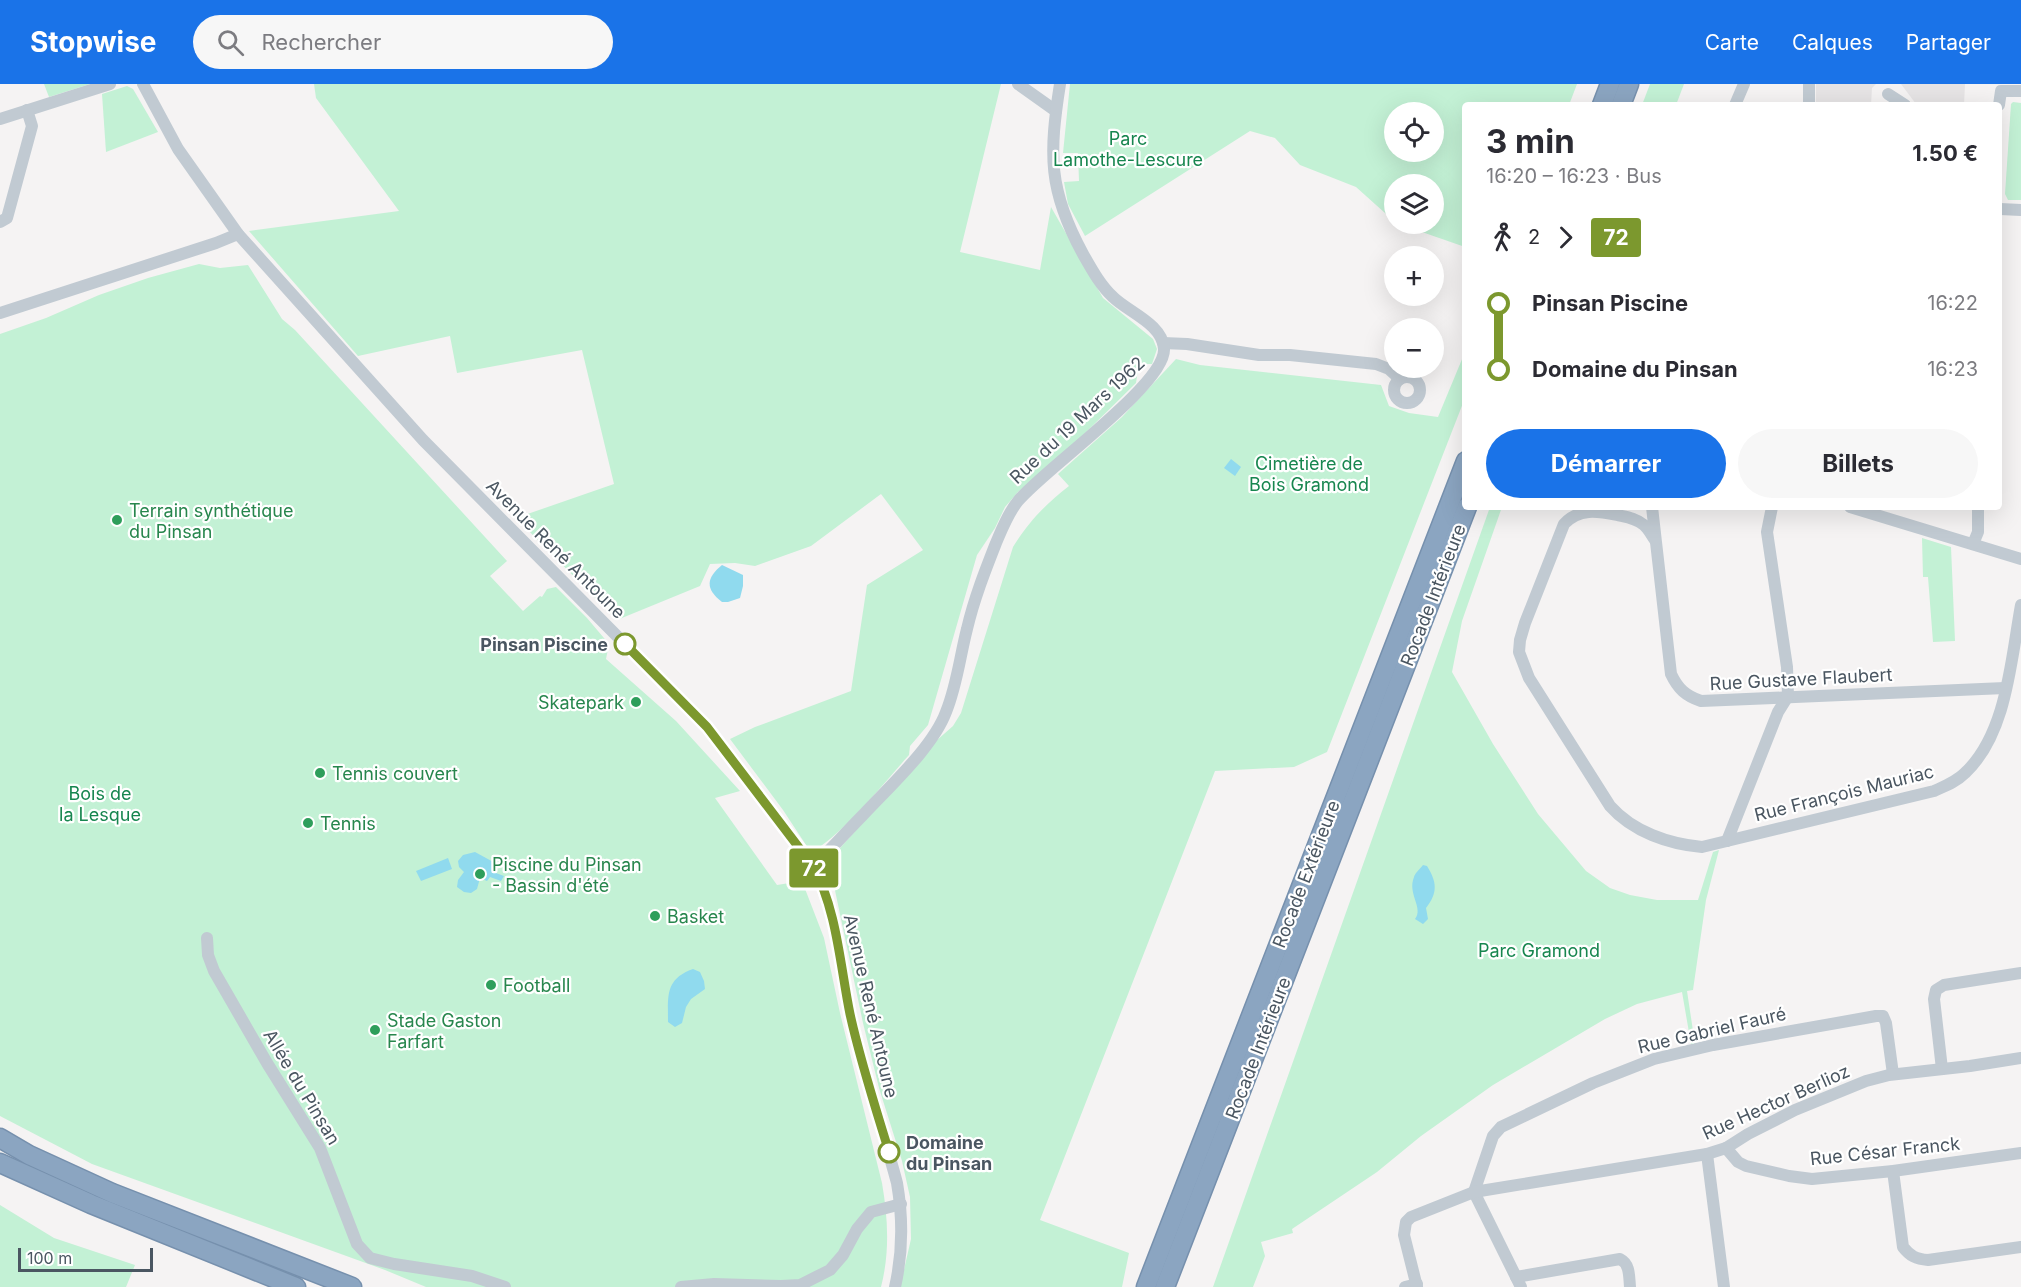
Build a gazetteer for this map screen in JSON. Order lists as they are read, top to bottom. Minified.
{"streets":{"highway":["Rocade Intérieure","Rocade Extérieure"],"street":["Rue du 19 Mars 1962","Avenue René Antoune","Rue Gustave Flaubert","Rue François Mauriac","Rue Gabriel Fauré","Allée du Pinsan","Rue Hector Berlioz","Rue César Franck"]},"crossings":[["Rue du 19 Mars 1962","Avenue René Antoune"],["Rue Gustave Flaubert","Rue François Mauriac"],["Rue Gabriel Fauré","Rue Hector Berlioz"],["Rue Hector Berlioz","Rue César Franck"]],"parks":["Parc Lamothe-Lescure","Cimetière de Bois Gramond","Bois de la Lesque","Parc Gramond"],"places":["Terrain synthétique du Pinsan","Pinsan Piscine","Skatepark","Tennis couvert","Tennis","Piscine du Pinsan - Bassin d'été","Basket","Football","Stade Gaston Farfart","Domaine du Pinsan"],"lines":["bus line 72"],"scale_bar":"100 m","page":{"header":"Stopwise","search":"Rechercher","nav":["Carte","Calques","Partager"],"on_map":"72","map_buttons":["+","−"],"heading":["3 min","16:20 – 16:23 · Bus","1.50 €"],"legs":["2","72"],"list":[{"name":"Pinsan Piscine","value":"16:22"},{"name":"Domaine du Pinsan","value":"16:23"}],"buttons":["Démarrer","Billets"],"scale":"100 m"}}
